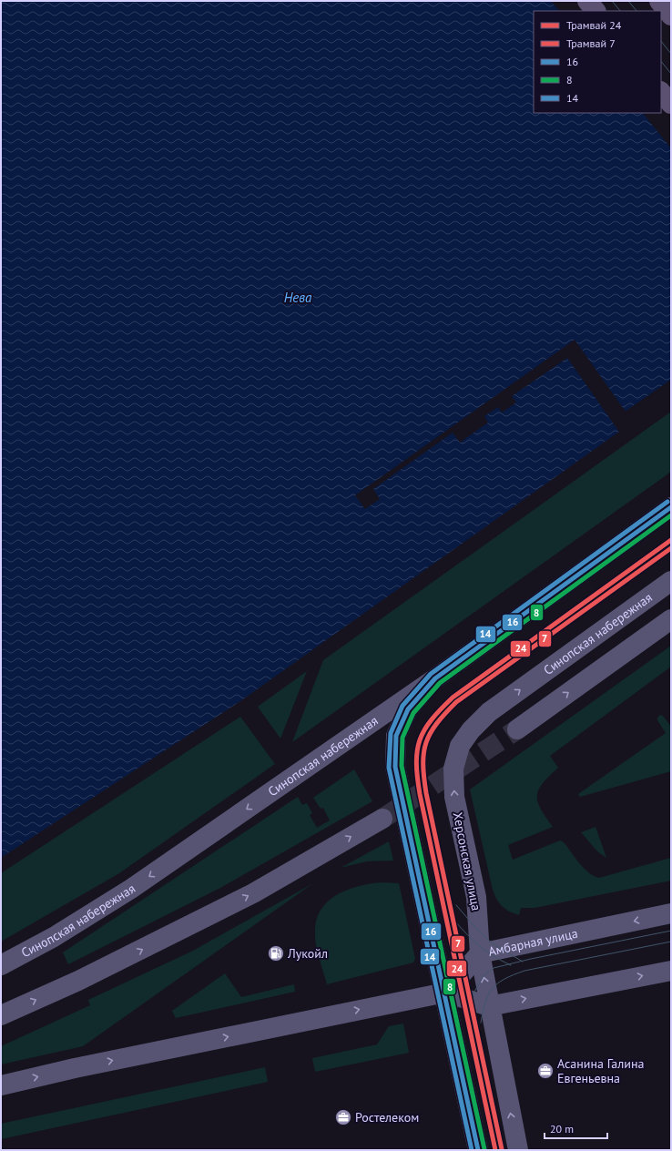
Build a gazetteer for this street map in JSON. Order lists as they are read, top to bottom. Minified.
{"streets":{"main road":["Синопская набережная","Херсонская улица","Амбарная улица"]},"crossings":[["Синопская набережная","Херсонская улица"],["Херсонская улица","Амбарная улица"]],"water":["Нева"],"places":{"fuel station":["Лукойл"],"office":["Асанина Галина Евгеньевна","Ростелеком"]},"lines":["transit line 14","transit line 16","transit line 8","tram line 24","tram line 7"],"legend":["Трамвай 24","Трамвай 7","16","8","14"],"scale_bar":"20 m"}
